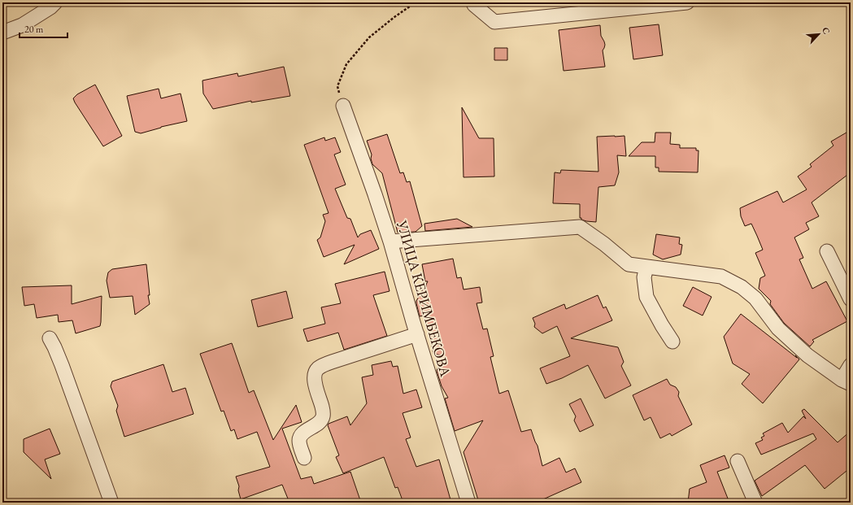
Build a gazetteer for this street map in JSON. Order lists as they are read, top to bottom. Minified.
{"streets":{"street":["УЛИЦА КЕРИМБЕКОВА"]},"scale_bar":"20 m","north":"top right"}
